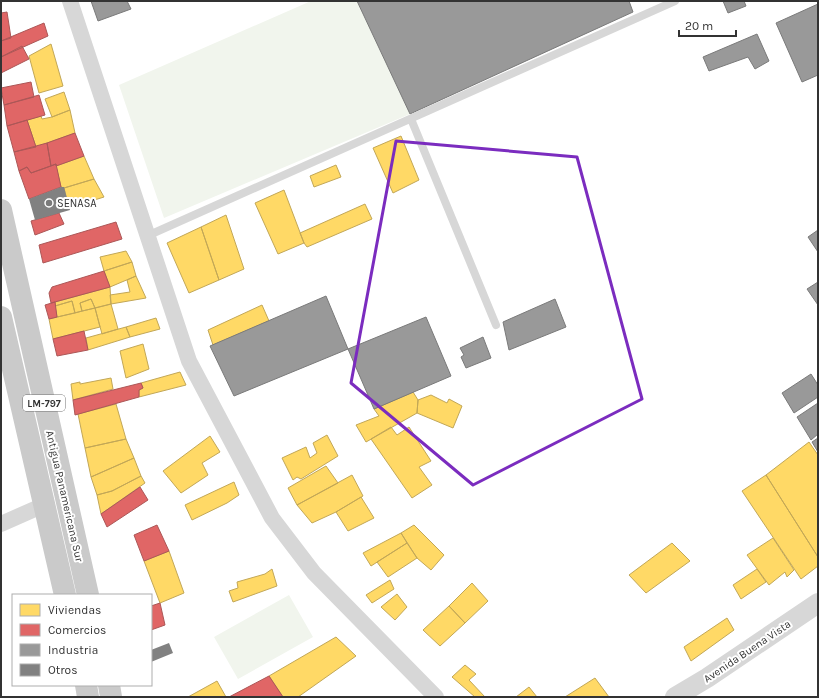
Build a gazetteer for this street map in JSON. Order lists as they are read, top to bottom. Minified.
{"streets":{"main road":["LM-797","Antigua Panamericana Sur"],"street":["Avenida Buena Vista"]},"places":["SENASA"],"legend":["Viviendas","Comercios","Industria","Otros"],"scale_bar":"20 m"}
